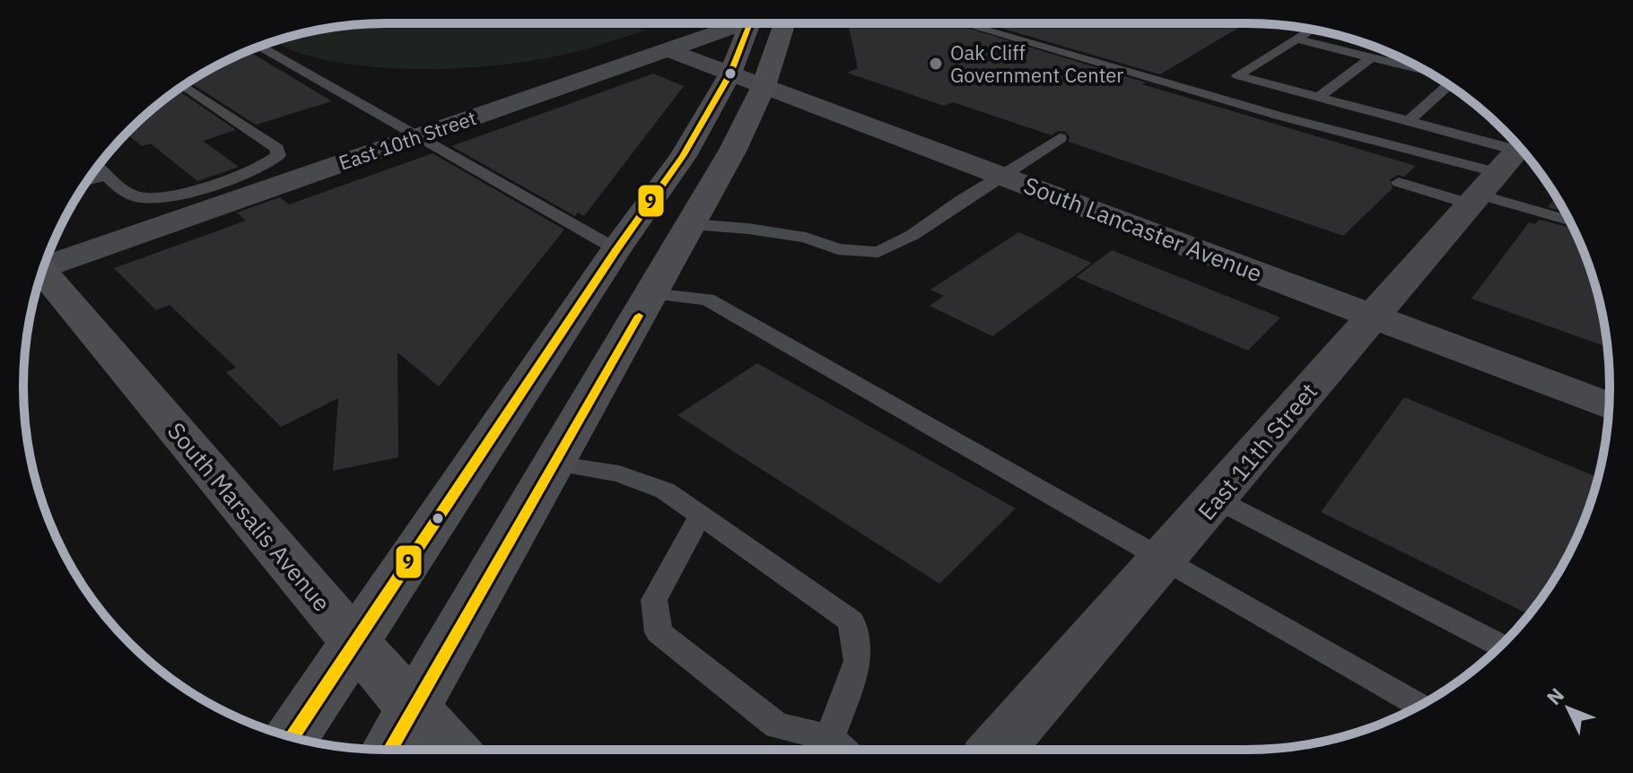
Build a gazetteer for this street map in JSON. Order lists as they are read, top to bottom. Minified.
{"streets":{"main road":["South Marsalis Avenue"],"street":["East 10th Street","South Lancaster Avenue","East 11th Street"]},"crossings":[["East 10th Street","South Lancaster Avenue"],["South Lancaster Avenue","East 11th Street"]],"places":["Oak Cliff Government Center"],"lines":["transit line 9"],"north":"top left"}
